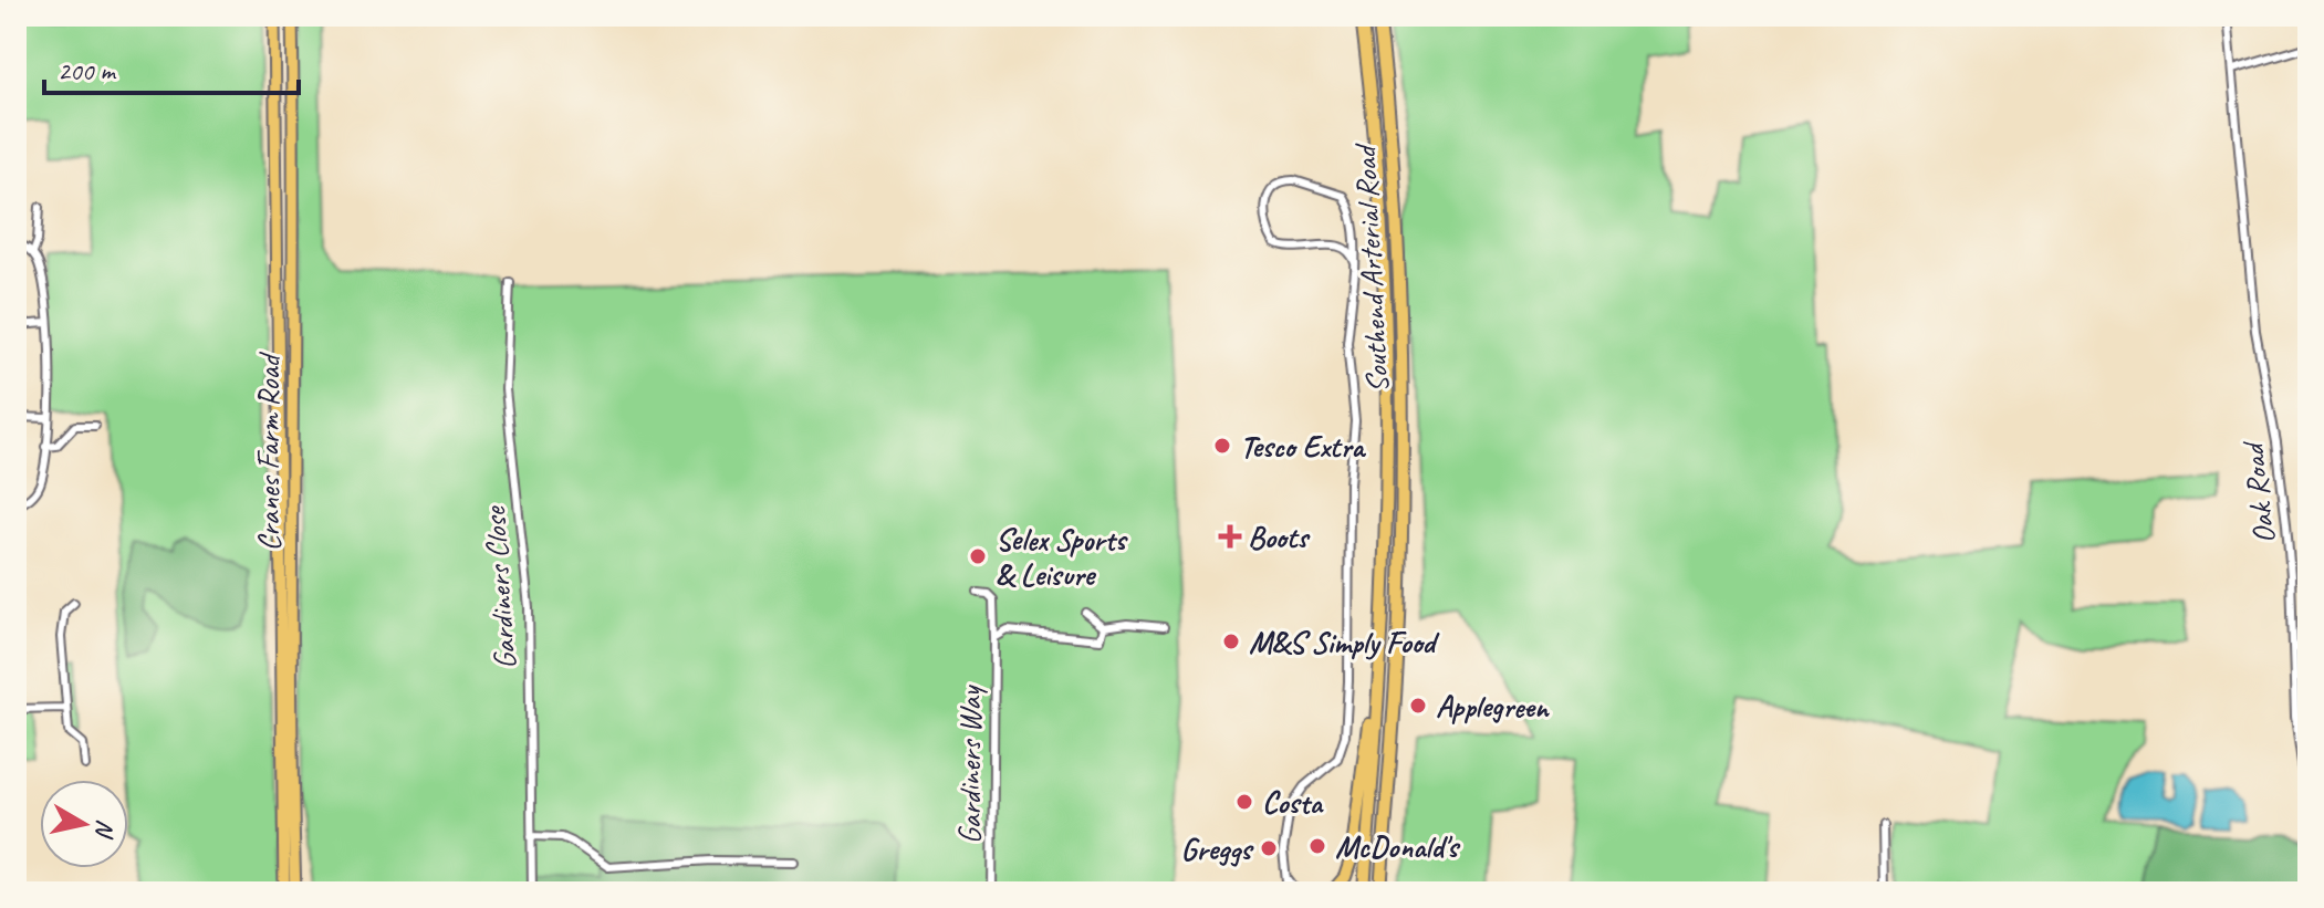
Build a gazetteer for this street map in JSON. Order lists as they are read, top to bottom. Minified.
{"streets":{"highway":["Southend Arterial Road"],"main road":["Cranes Farm Road"],"street":["Oak Road","Gardiners Close","Gardiners Way"]},"places":{"other":["Tesco Extra","Selex Sports & Leisure","M&S Simply Food","Applegreen","Costa","McDonald's","Greggs"],"health":["Boots"]},"scale_bar":"200 m","north":"right"}
